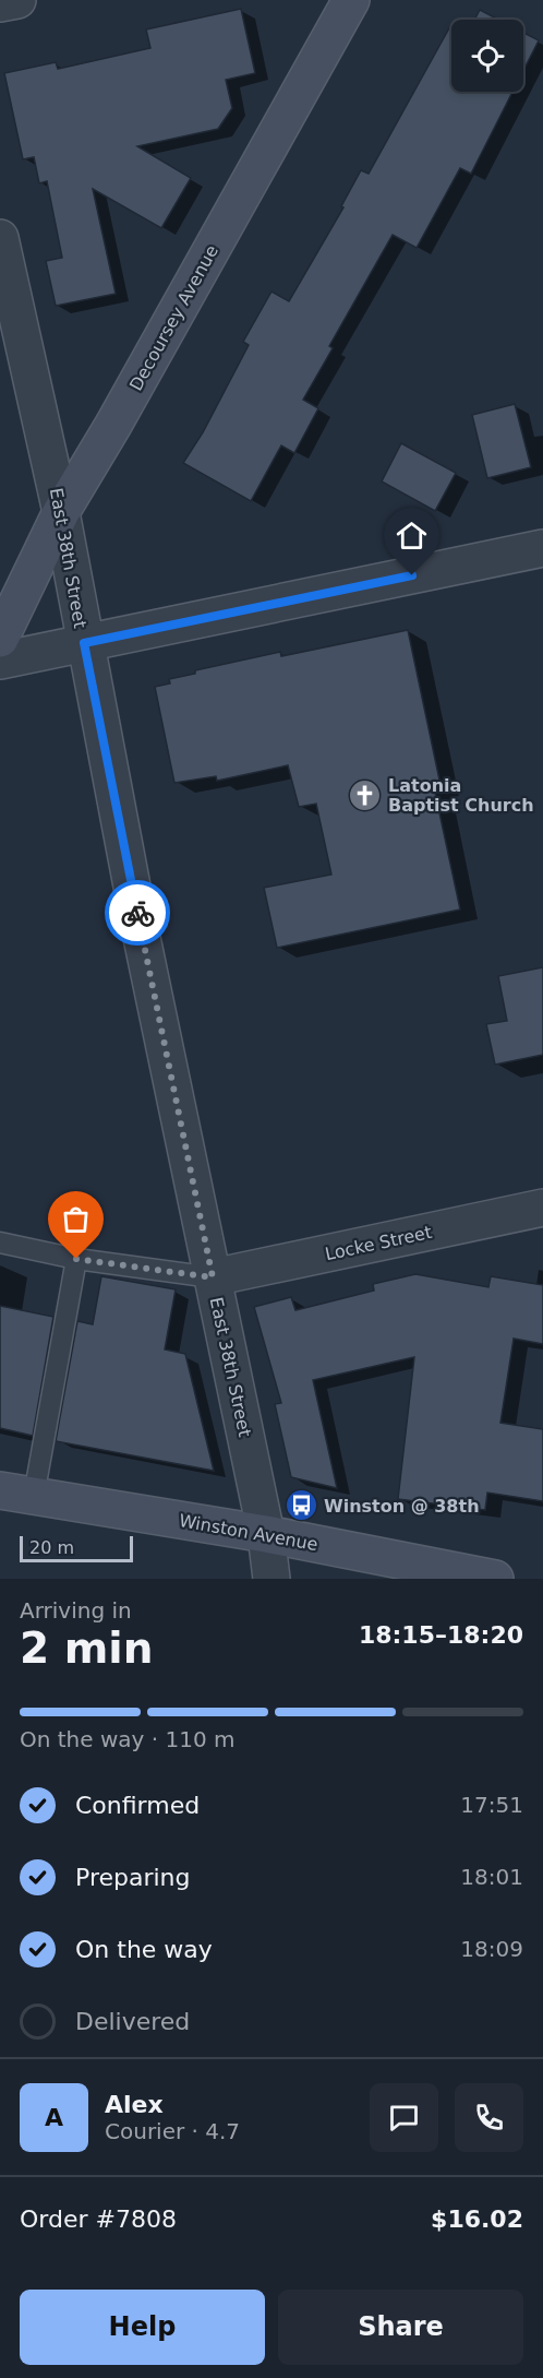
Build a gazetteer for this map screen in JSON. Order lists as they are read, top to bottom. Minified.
{"streets":{"main road":["Decoursey Avenue","Winston Avenue"],"street":["East 38th Street","Locke Street"]},"crossings":[["Decoursey Avenue","East 38th Street"],["East 38th Street","Locke Street"],["East 38th Street","Winston Avenue"]],"places":{"church":["Latonia Baptist Church"],"bus stop":["Winston @ 38th"]},"scale_bar":"20 m","page":{"scale":"20 m","heading":["2 min","Arriving in","18:15–18:20"],"panel":["Alex","Courier · 4.7","Order #7808","$16.02"],"bar":"On the way · 110 m","list":[["Confirmed","17:51"],["Preparing","18:01"],["On the way","18:09"],"Delivered"],"round":"A","buttons":["Help","Share"]}}
